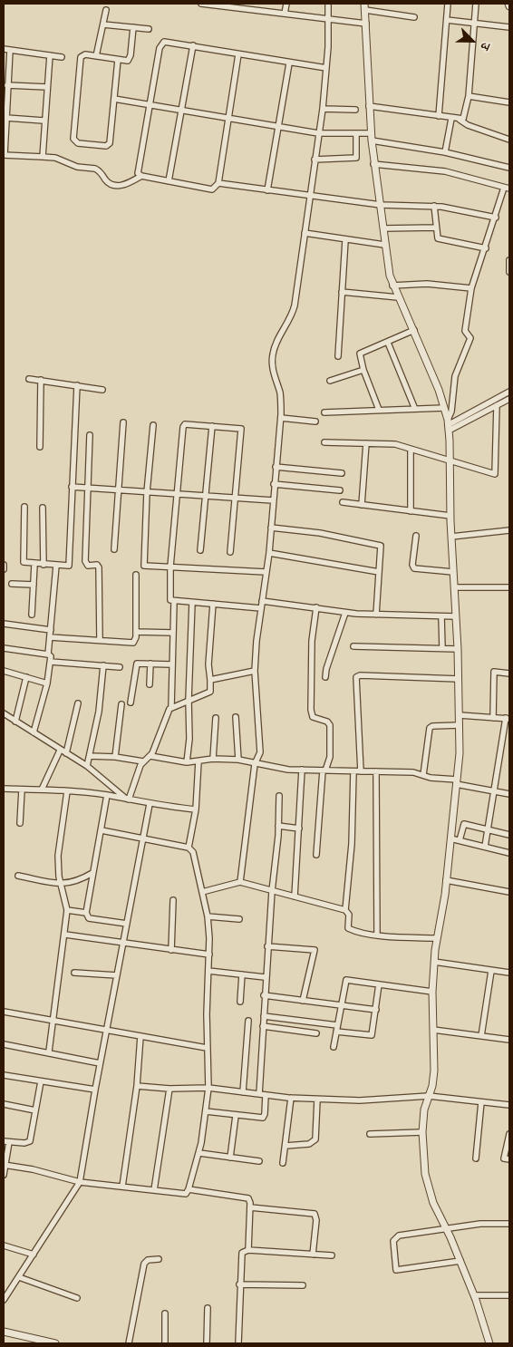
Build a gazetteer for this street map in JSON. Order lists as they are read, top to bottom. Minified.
{"north":"bottom right"}
